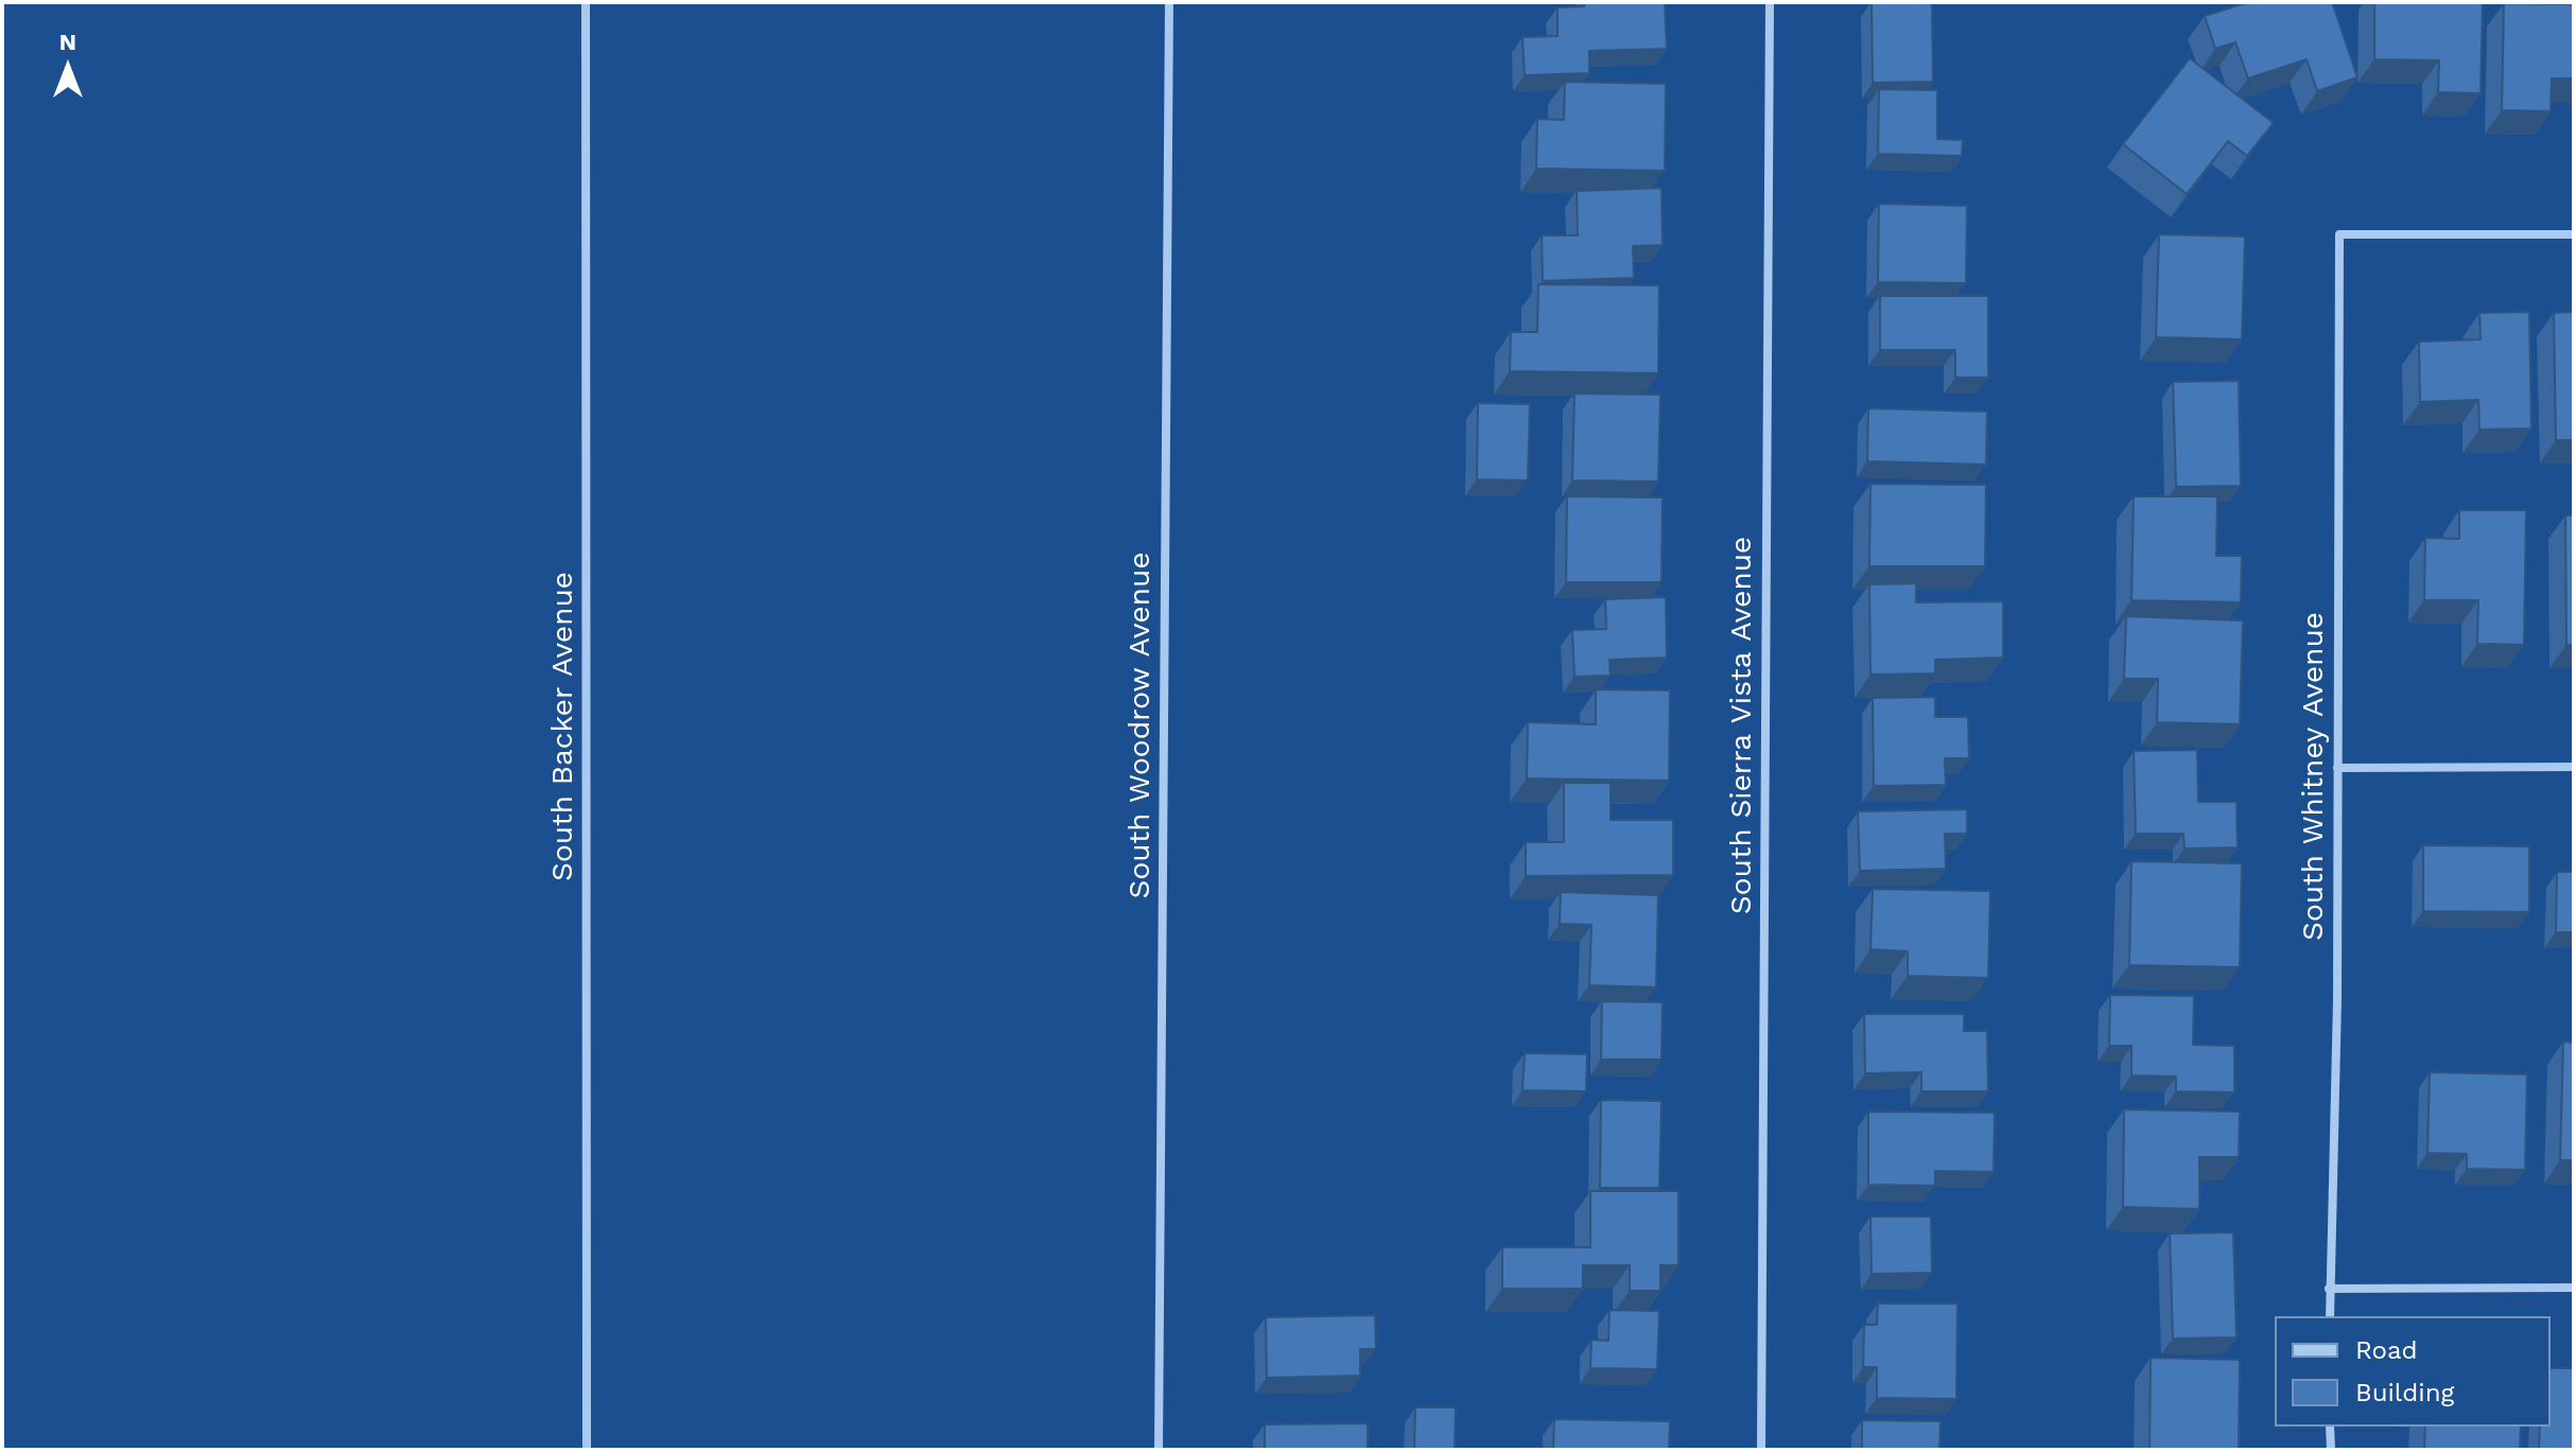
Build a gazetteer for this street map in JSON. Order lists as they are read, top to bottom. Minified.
{"streets":{"street":["South Woodrow Avenue","South Sierra Vista Avenue","South Backer Avenue","South Whitney Avenue"]},"legend":["Road","Building"],"north":"top"}
